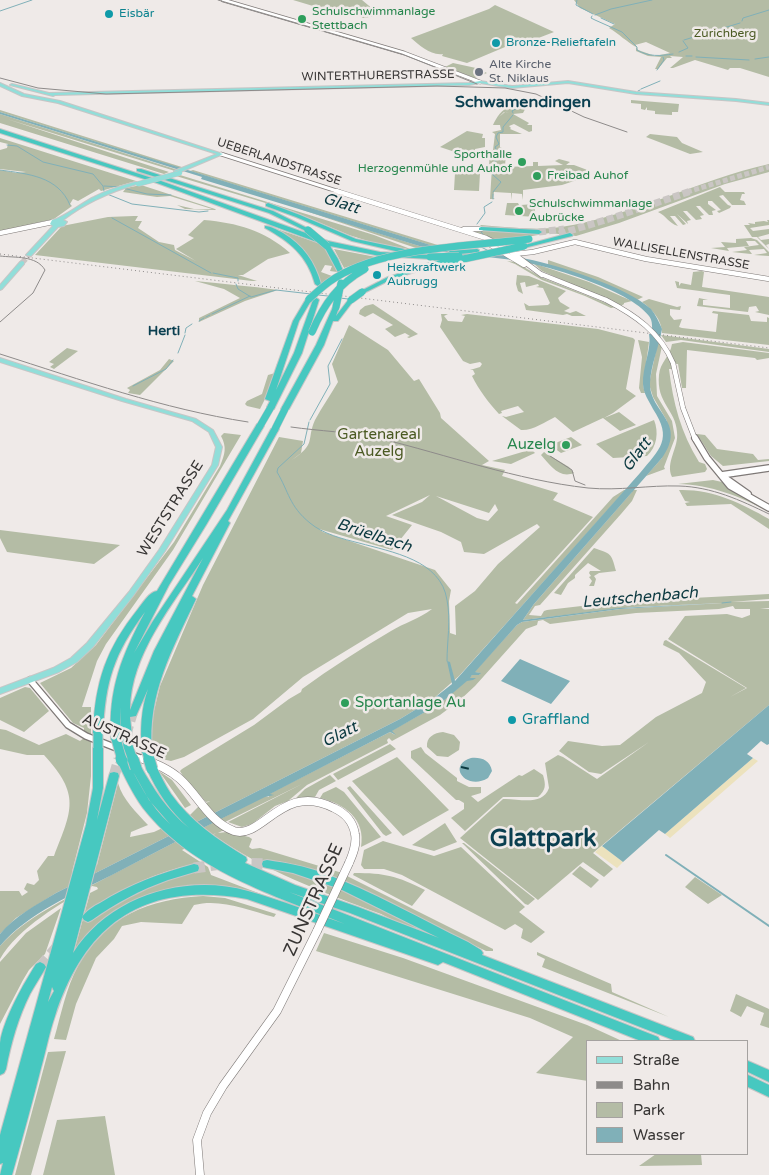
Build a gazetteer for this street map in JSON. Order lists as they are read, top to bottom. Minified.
{"streets":{"main road":["WINTERTHURERSTRASSE","UEBERLANDSTRASSE","WESTSTRASSE"],"street":["WALLISELLENSTRASSE","AUSTRASSE","ZUNSTRASSE"]},"crossings":[["WINTERTHURERSTRASSE","UEBERLANDSTRASSE"],["WESTSTRASSE","AUSTRASSE"],["AUSTRASSE","ZUNSTRASSE"]],"districts":["Schwamendingen","Herti","Glattpark"],"water":["Glatt","Brüelbach","Leutschenbach"],"parks":["Zürichberg","Gartenareal Auzelg"],"places":["Eisbär","Schulschwimmanlage Stettbach","Bronze-Relieftafeln","Alte Kirche St. Niklaus","Sporthalle Herzogenmühle und Auhof","Freibad Auhof","Schulschwimmanlage Aubrücke","Heizkraftwerk Aubrugg","Auzelg","Sportanlage Au","Graffland"],"legend":["Straße","Bahn","Park","Wasser"]}
